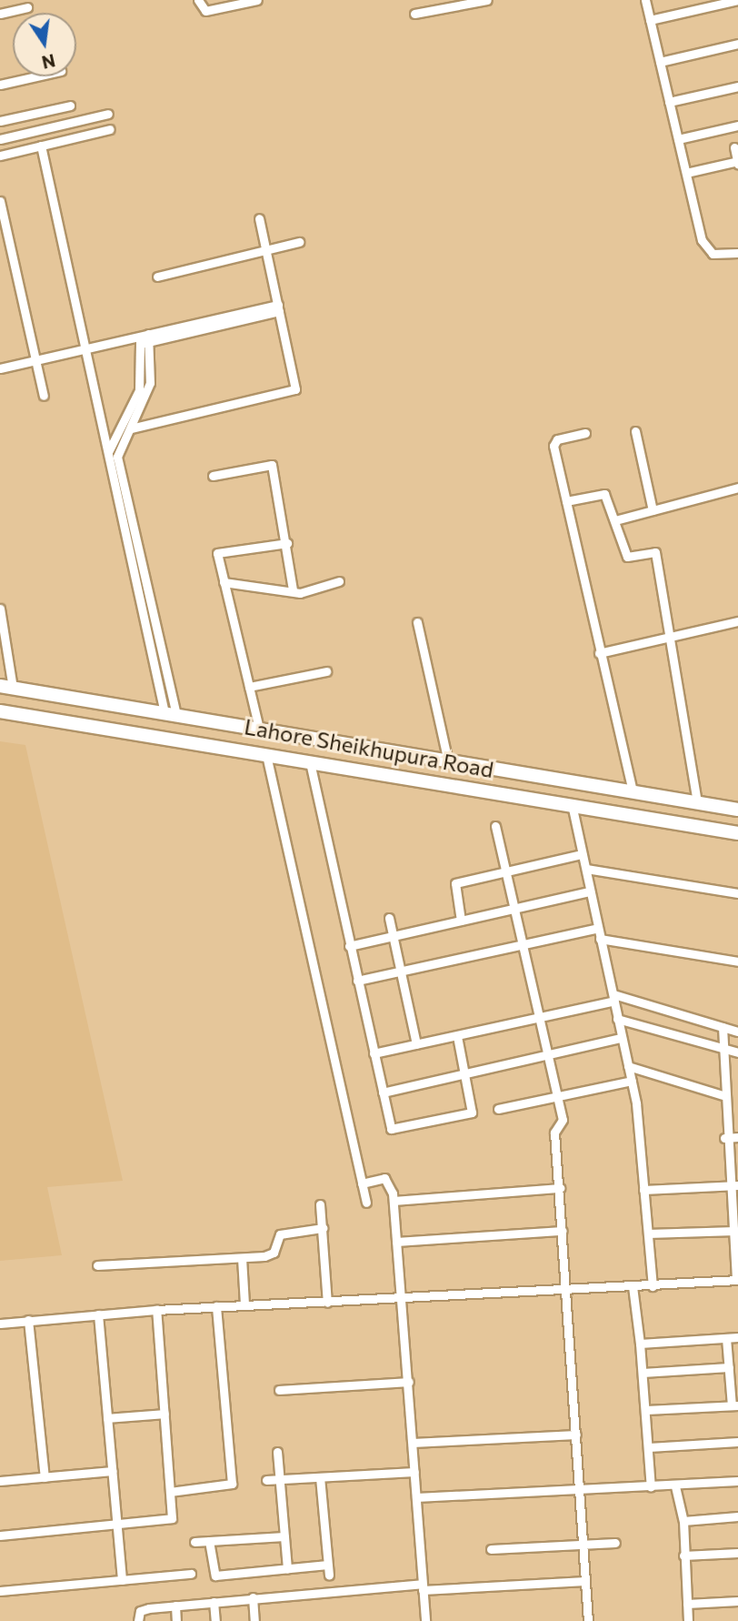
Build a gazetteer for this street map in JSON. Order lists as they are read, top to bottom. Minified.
{"streets":{"highway":["Lahore Sheikhupura Road"]},"north":"bottom"}
